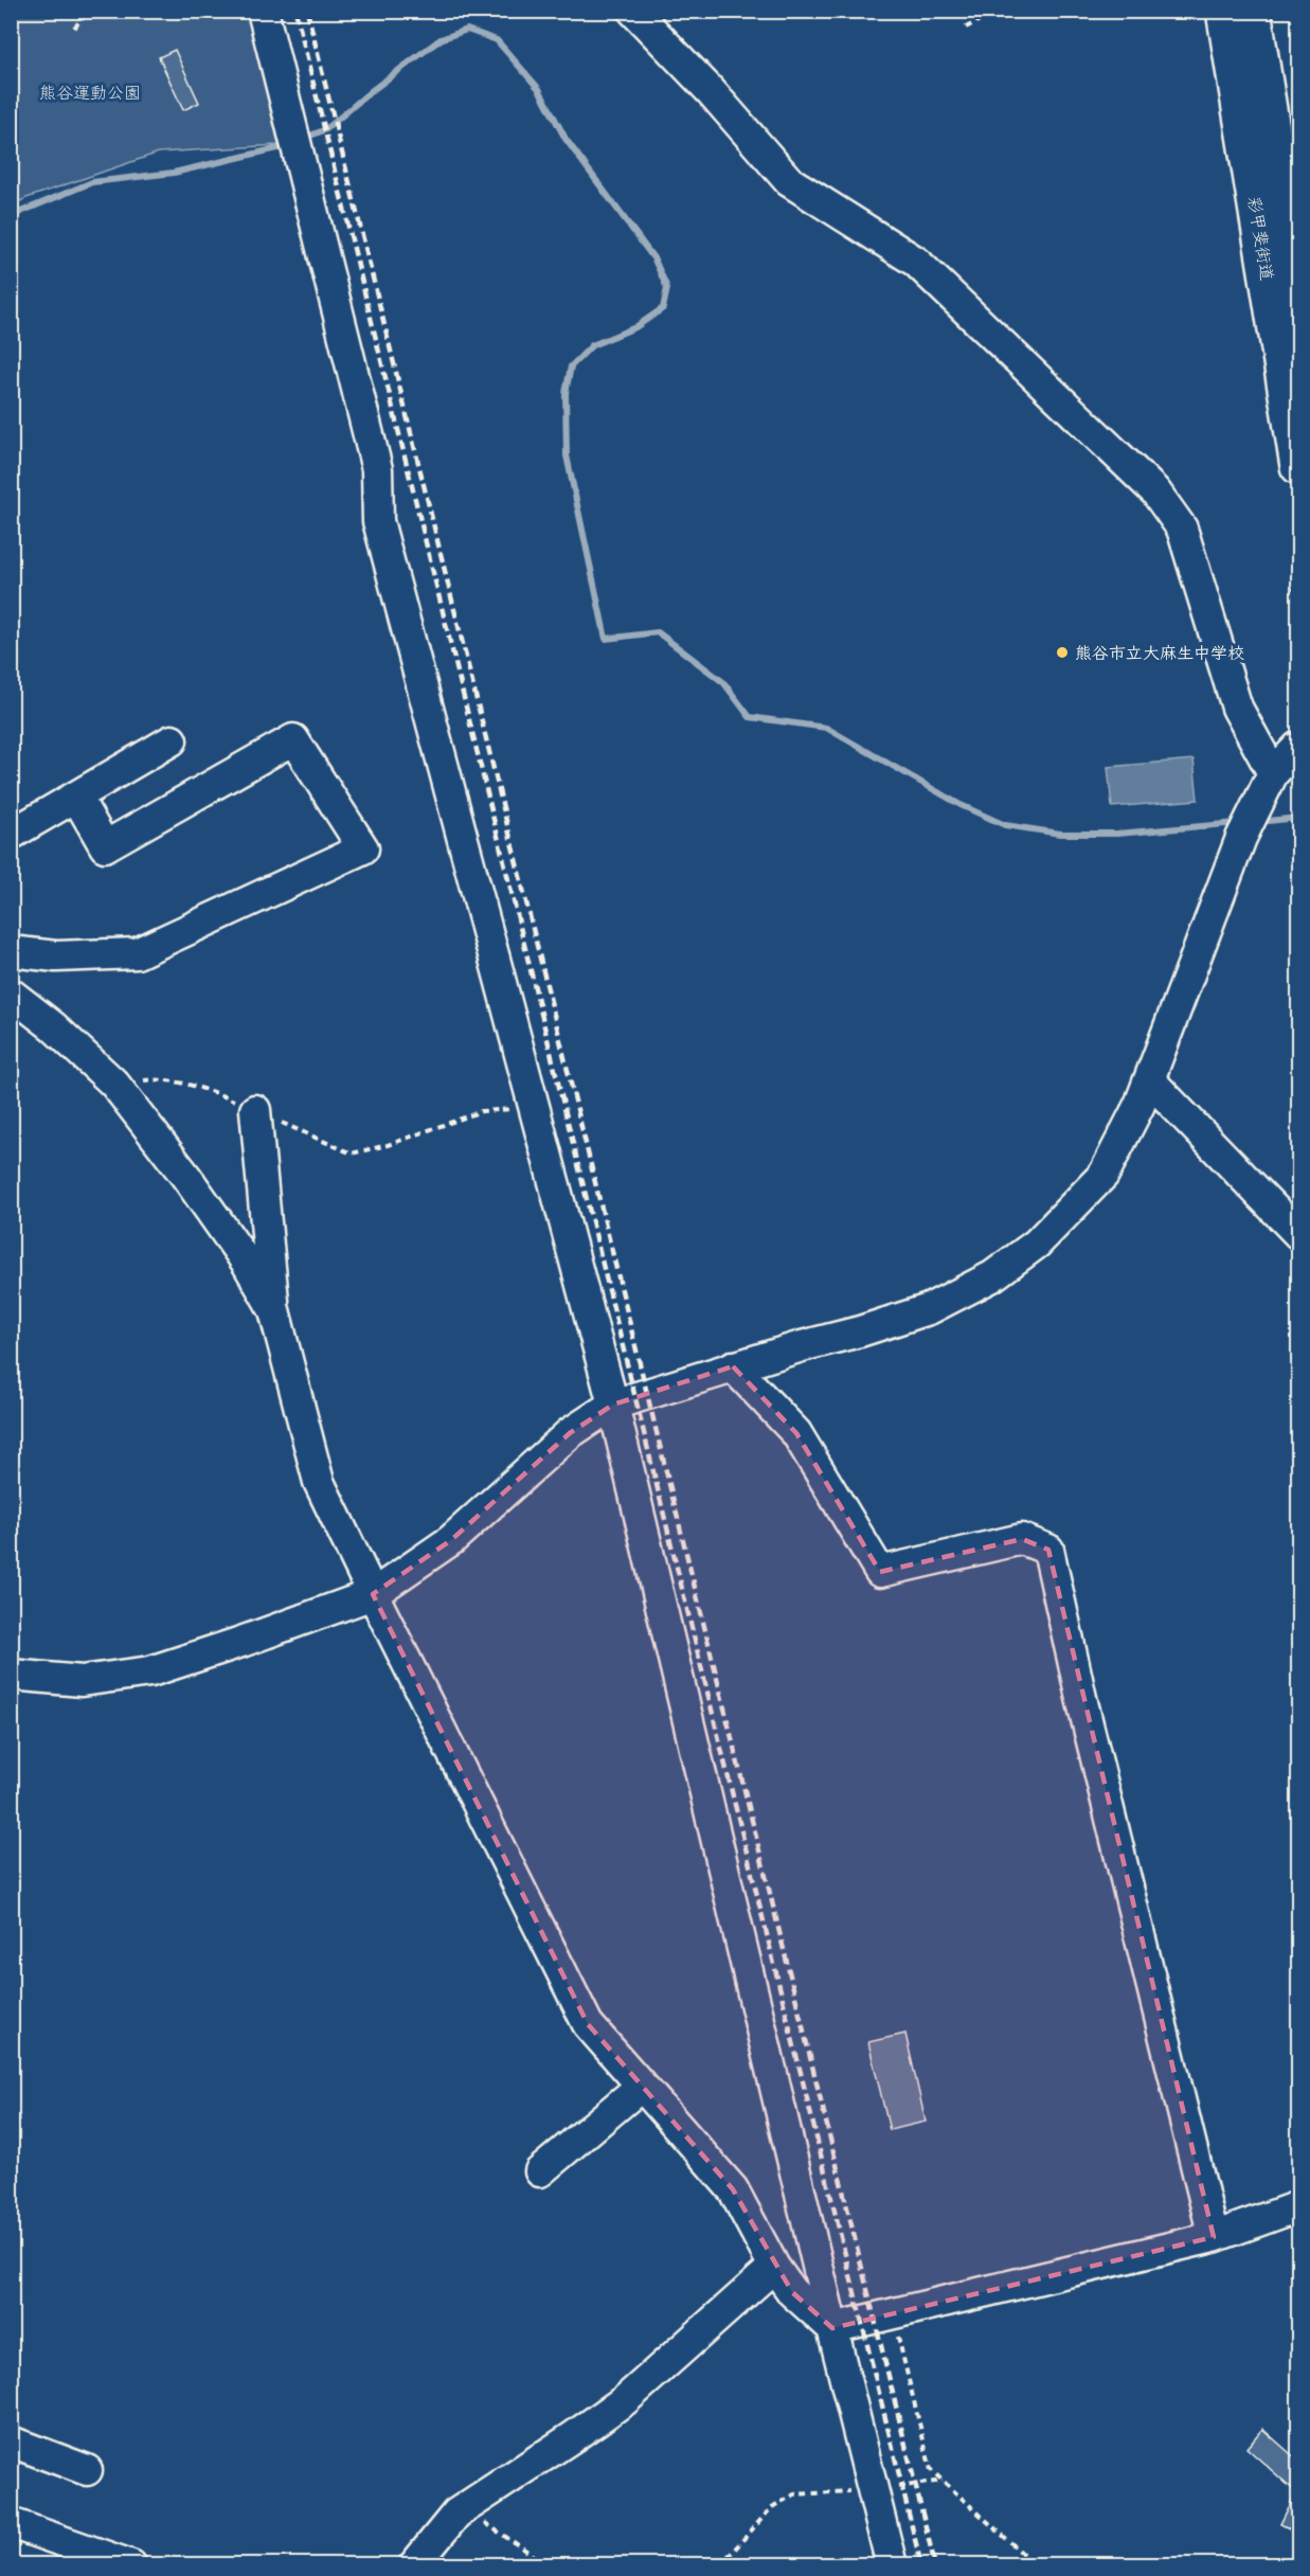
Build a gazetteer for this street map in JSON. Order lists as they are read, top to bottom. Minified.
{"streets":{"highway":["彩甲斐街道"]},"parks":["熊谷運動公園"],"places":["熊谷市立大麻生中学校"]}
